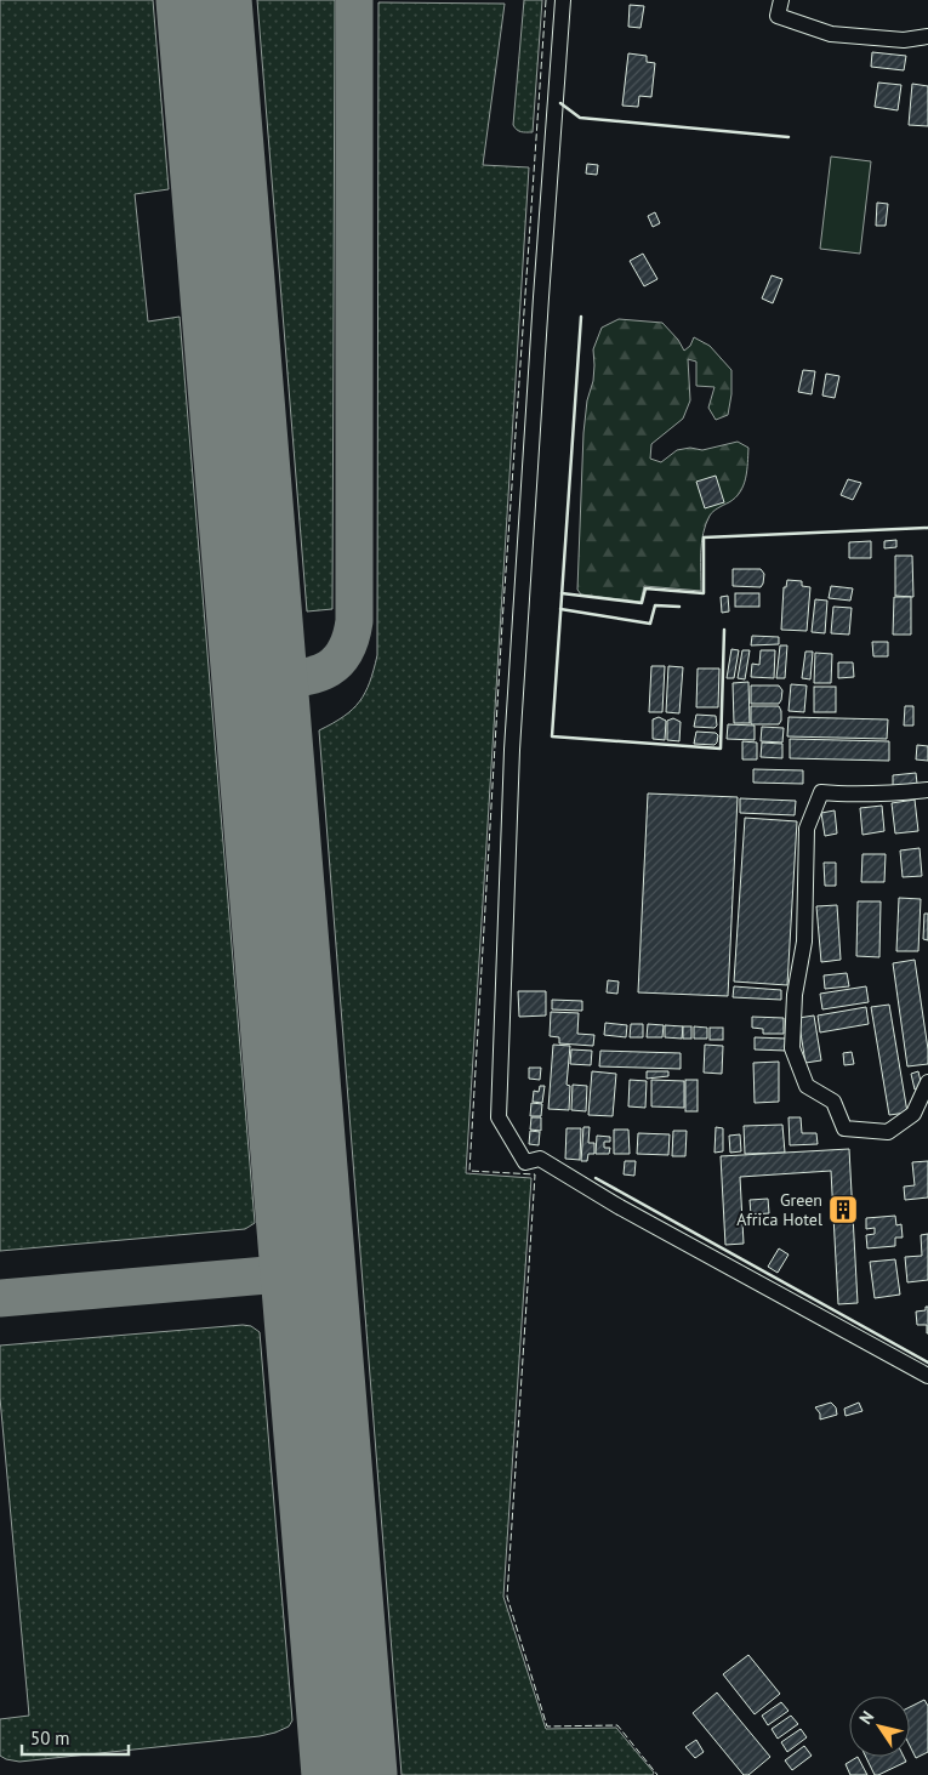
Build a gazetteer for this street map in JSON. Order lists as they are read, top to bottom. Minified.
{"places":{"building":["Green Africa Hotel"]},"scale_bar":"50 m","north":"top left"}
